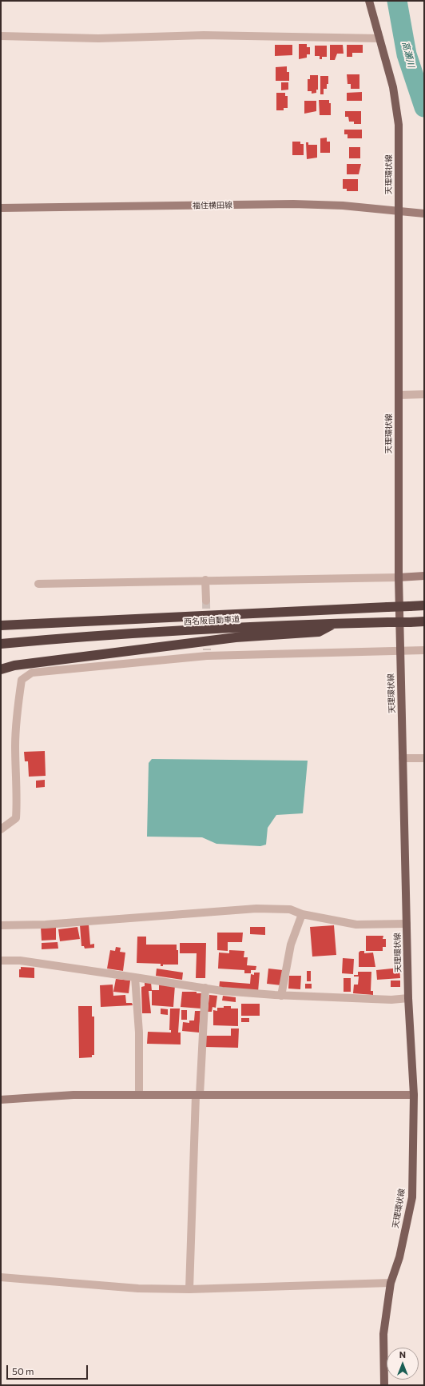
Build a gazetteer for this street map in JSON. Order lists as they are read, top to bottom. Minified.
{"streets":{"highway":["西名阪自動車道"],"main road":["天理環状線"],"street":["福住横田線"]},"crossings":[["天理環状線","福住横田線"]],"water":["高瀬川"],"scale_bar":"50 m","north":"top"}
